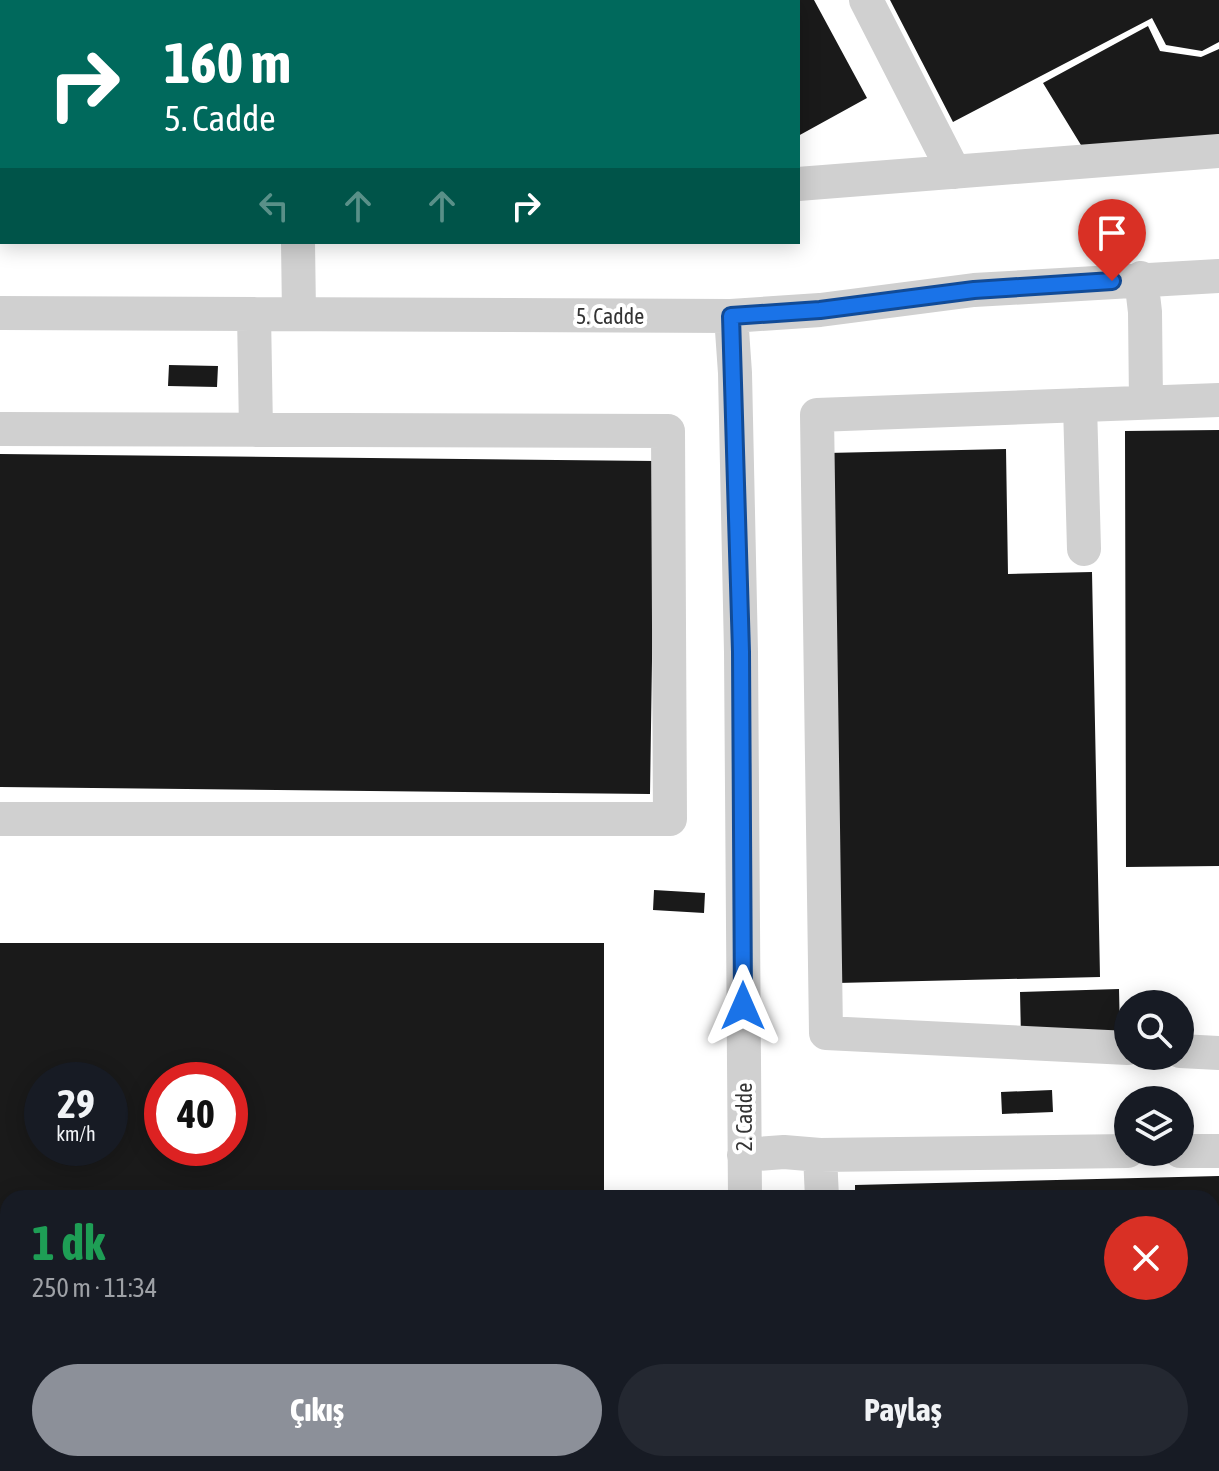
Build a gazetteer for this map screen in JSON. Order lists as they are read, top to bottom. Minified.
{"streets":{"street":["5. Cadde","2. Cadde"]},"crossings":[["5. Cadde","2. Cadde"]],"page":{"turn":["160 m","5. Cadde"],"speed":"29 km/h","limit":"40","heading":["1 dk","250 m · 11:34"],"buttons":["Çıkış","Paylaş"]}}
